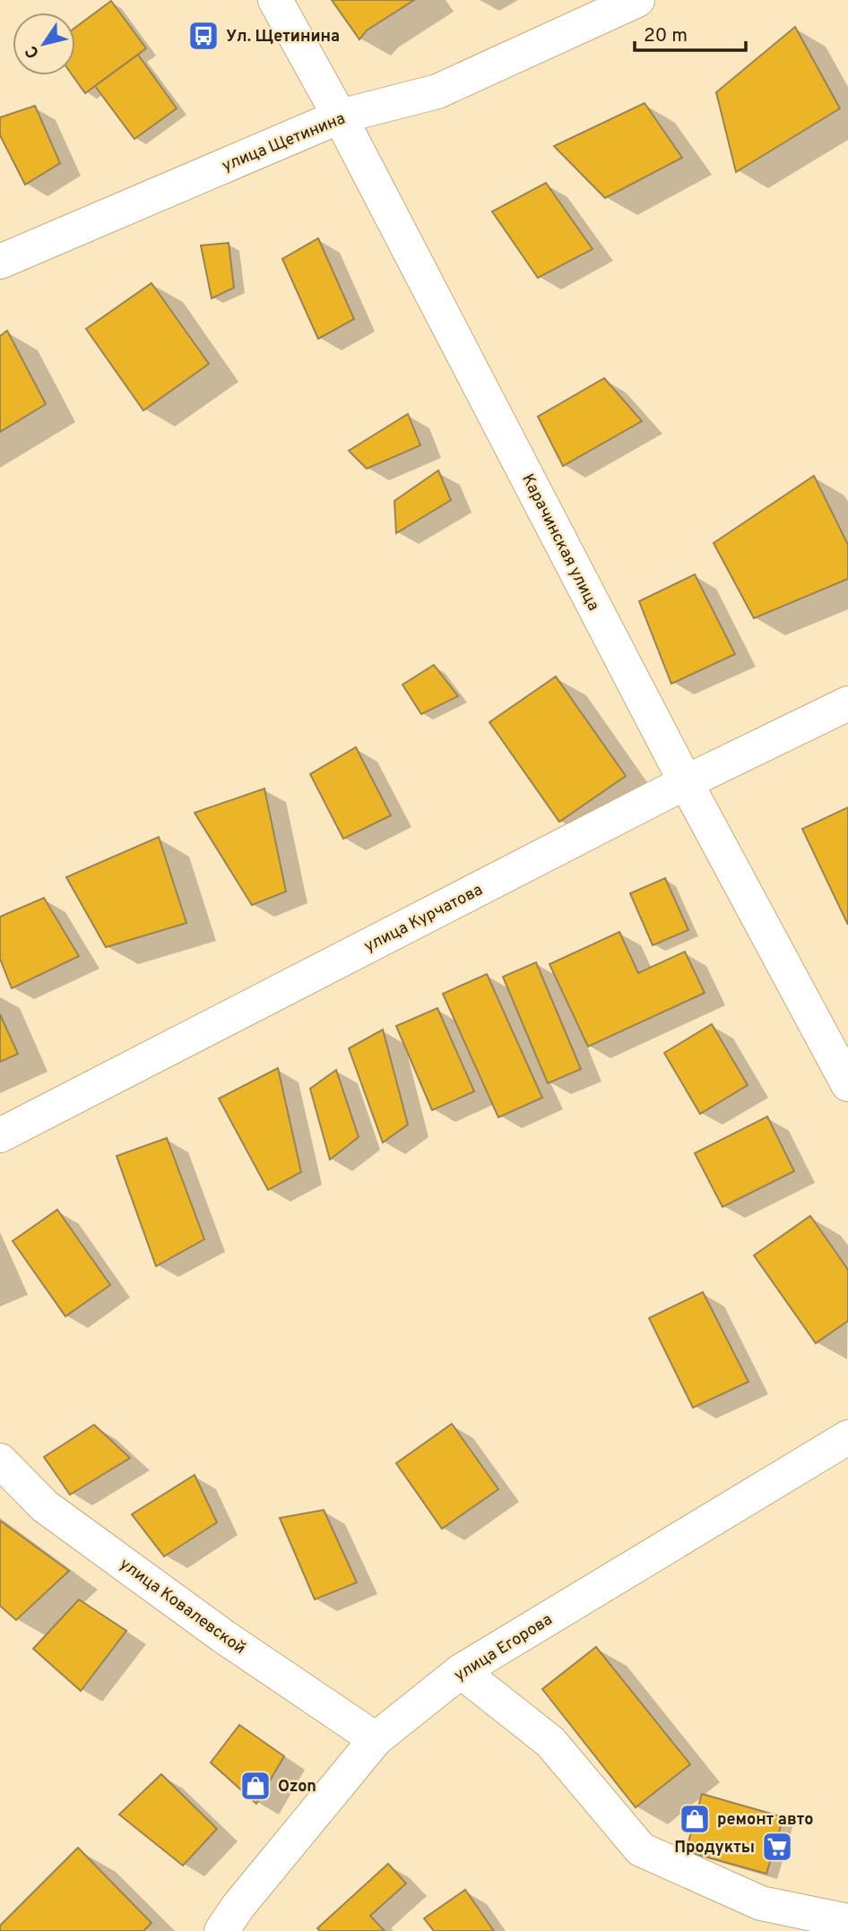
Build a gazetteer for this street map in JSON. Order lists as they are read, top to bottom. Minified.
{"streets":{"street":["улица Щетинина","Карачинская улица","улица Курчатова","улица Ковалевской","улица Егорова"]},"crossings":[["улица Щетинина","Карачинская улица"],["Карачинская улица","улица Курчатова"],["улица Ковалевской","улица Егорова"]],"places":{"bus stop":["Ул. Щетинина"],"shop":["Ozon","ремонт авто"],"supermarket":["Продукты"]},"scale_bar":"20 m","north":"bottom left"}
